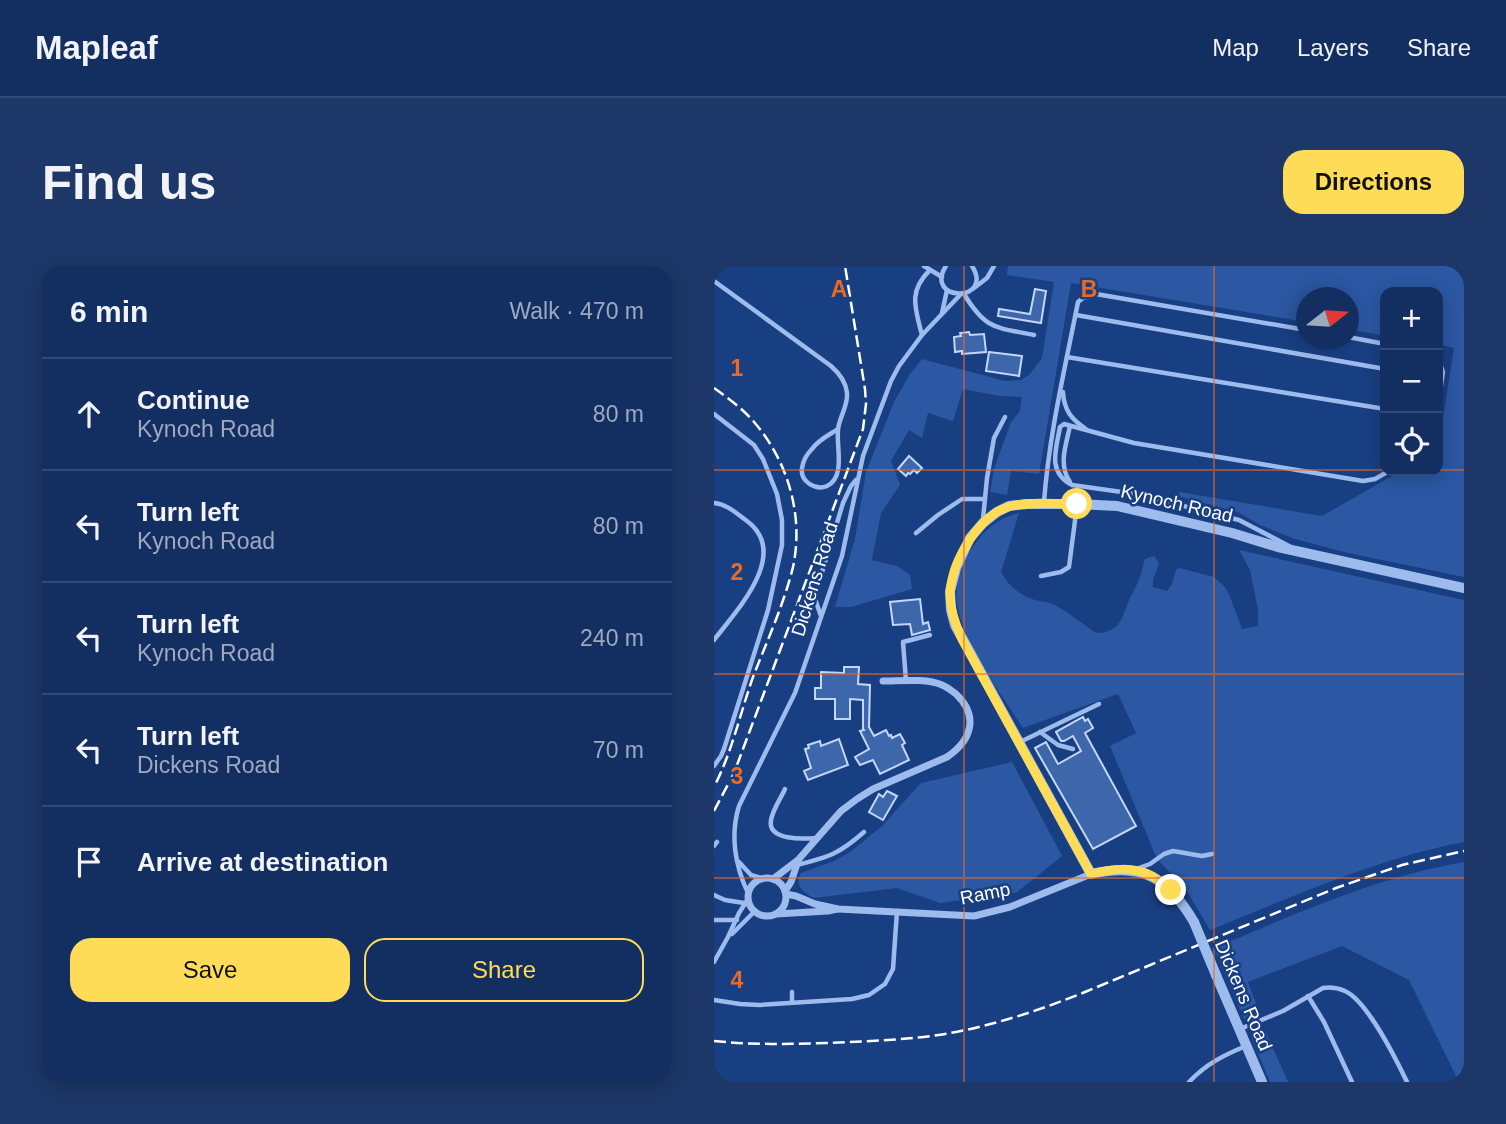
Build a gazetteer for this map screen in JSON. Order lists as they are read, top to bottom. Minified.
{"streets":{"street":["Kynoch Road","Dickens Road","Ramp"]},"crossings":[["Kynoch Road","Dickens Road"],["Kynoch Road","Ramp"],["Dickens Road","Ramp"]],"north":"right","page":{"header":"Mapleaf","nav":["Map","Layers","Share"],"buttons":["Directions",["Save","Share"]],"title":"Find us","heading":["6 min","Walk · 470 m"],"map_buttons":["+","−"],"list":[["Continue","Kynoch Road","80 m"],["Turn left","Kynoch Road","80 m"],["Turn left","Kynoch Road","240 m"],["Turn left","Dickens Road","70 m"],"Arrive at destination"]},"grid":{"columns":["A","B"],"rows":["1","2","3","4"]}}
